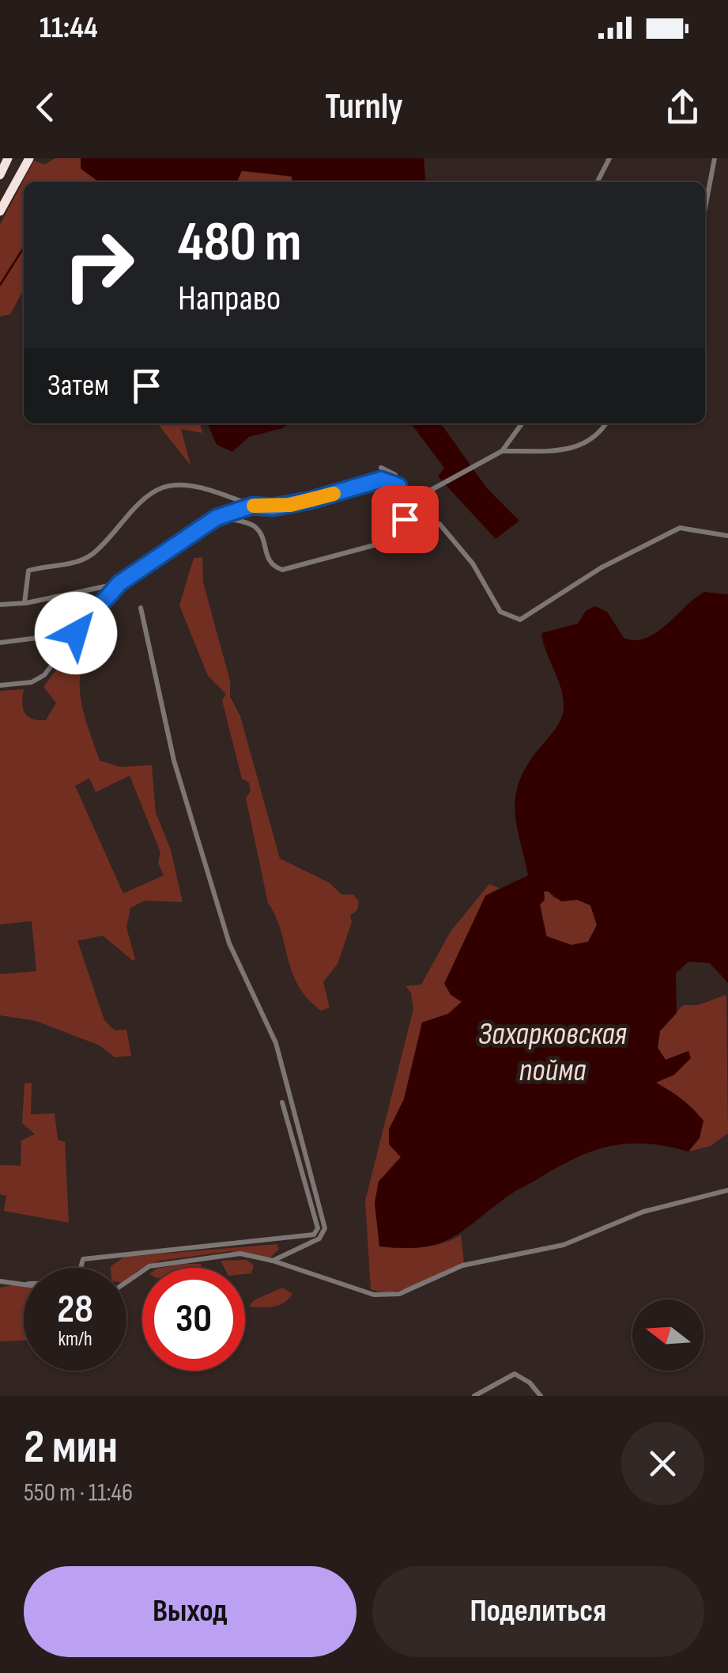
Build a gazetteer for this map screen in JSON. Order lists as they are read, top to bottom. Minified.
{"water":["Захарковская пойма"],"north":"left","page":{"status":"11:44","header":"Turnly","turn":["480 m","Направо"],"then":"Затем","speed":"28 km/h","limit":"30","heading":["2 мин","550 m · 11:46"],"buttons":["Выход","Поделиться"]}}
